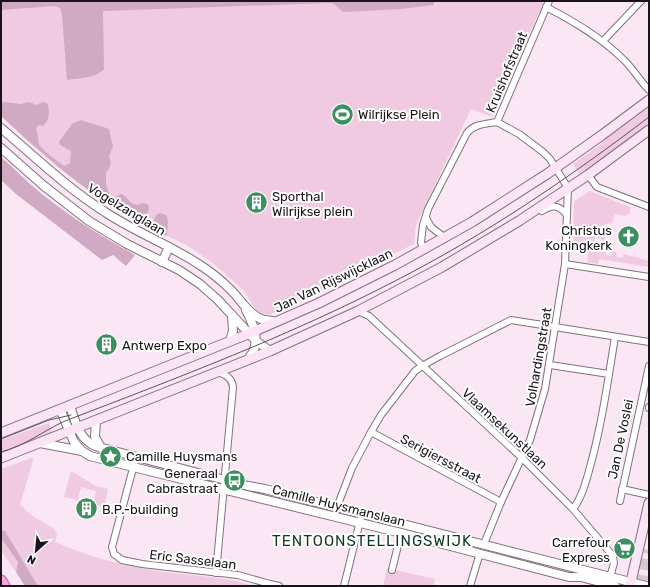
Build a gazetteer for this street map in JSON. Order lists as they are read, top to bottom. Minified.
{"streets":{"main road":["Jan Van Rijswijcklaan"],"street":["Kruishofstraat","Vogelzanglaan","Volhardingstraat","Vlaamsekunstlaan","Jan De Voslei","Serigiersstraat","Camille Huysmanslaan","Eric Sasselaan"]},"crossings":[["Kruishofstraat","Jan Van Rijswijcklaan"],["Vogelzanglaan","Jan Van Rijswijcklaan"],["Jan Van Rijswijcklaan","Camille Huysmanslaan"],["Volhardingstraat","Vlaamsekunstlaan"],["Volhardingstraat","Serigiersstraat"],["Volhardingstraat","Camille Huysmanslaan"],["Vlaamsekunstlaan","Camille Huysmanslaan"],["Camille Huysmanslaan","Eric Sasselaan"]],"districts":["TENTOONSTELLINGSWIJK"],"places":{"sports":["Wilrijkse Plein"],"building":["Sporthal Wilrijkse plein","Antwerp Expo","B.P.-building"],"church":["Christus Koningkerk"],"place":["Camille Huysmans"],"bus stop":["Generaal Cabrastraat"],"supermarket":["Carrefour Express"]},"north":"bottom left"}
